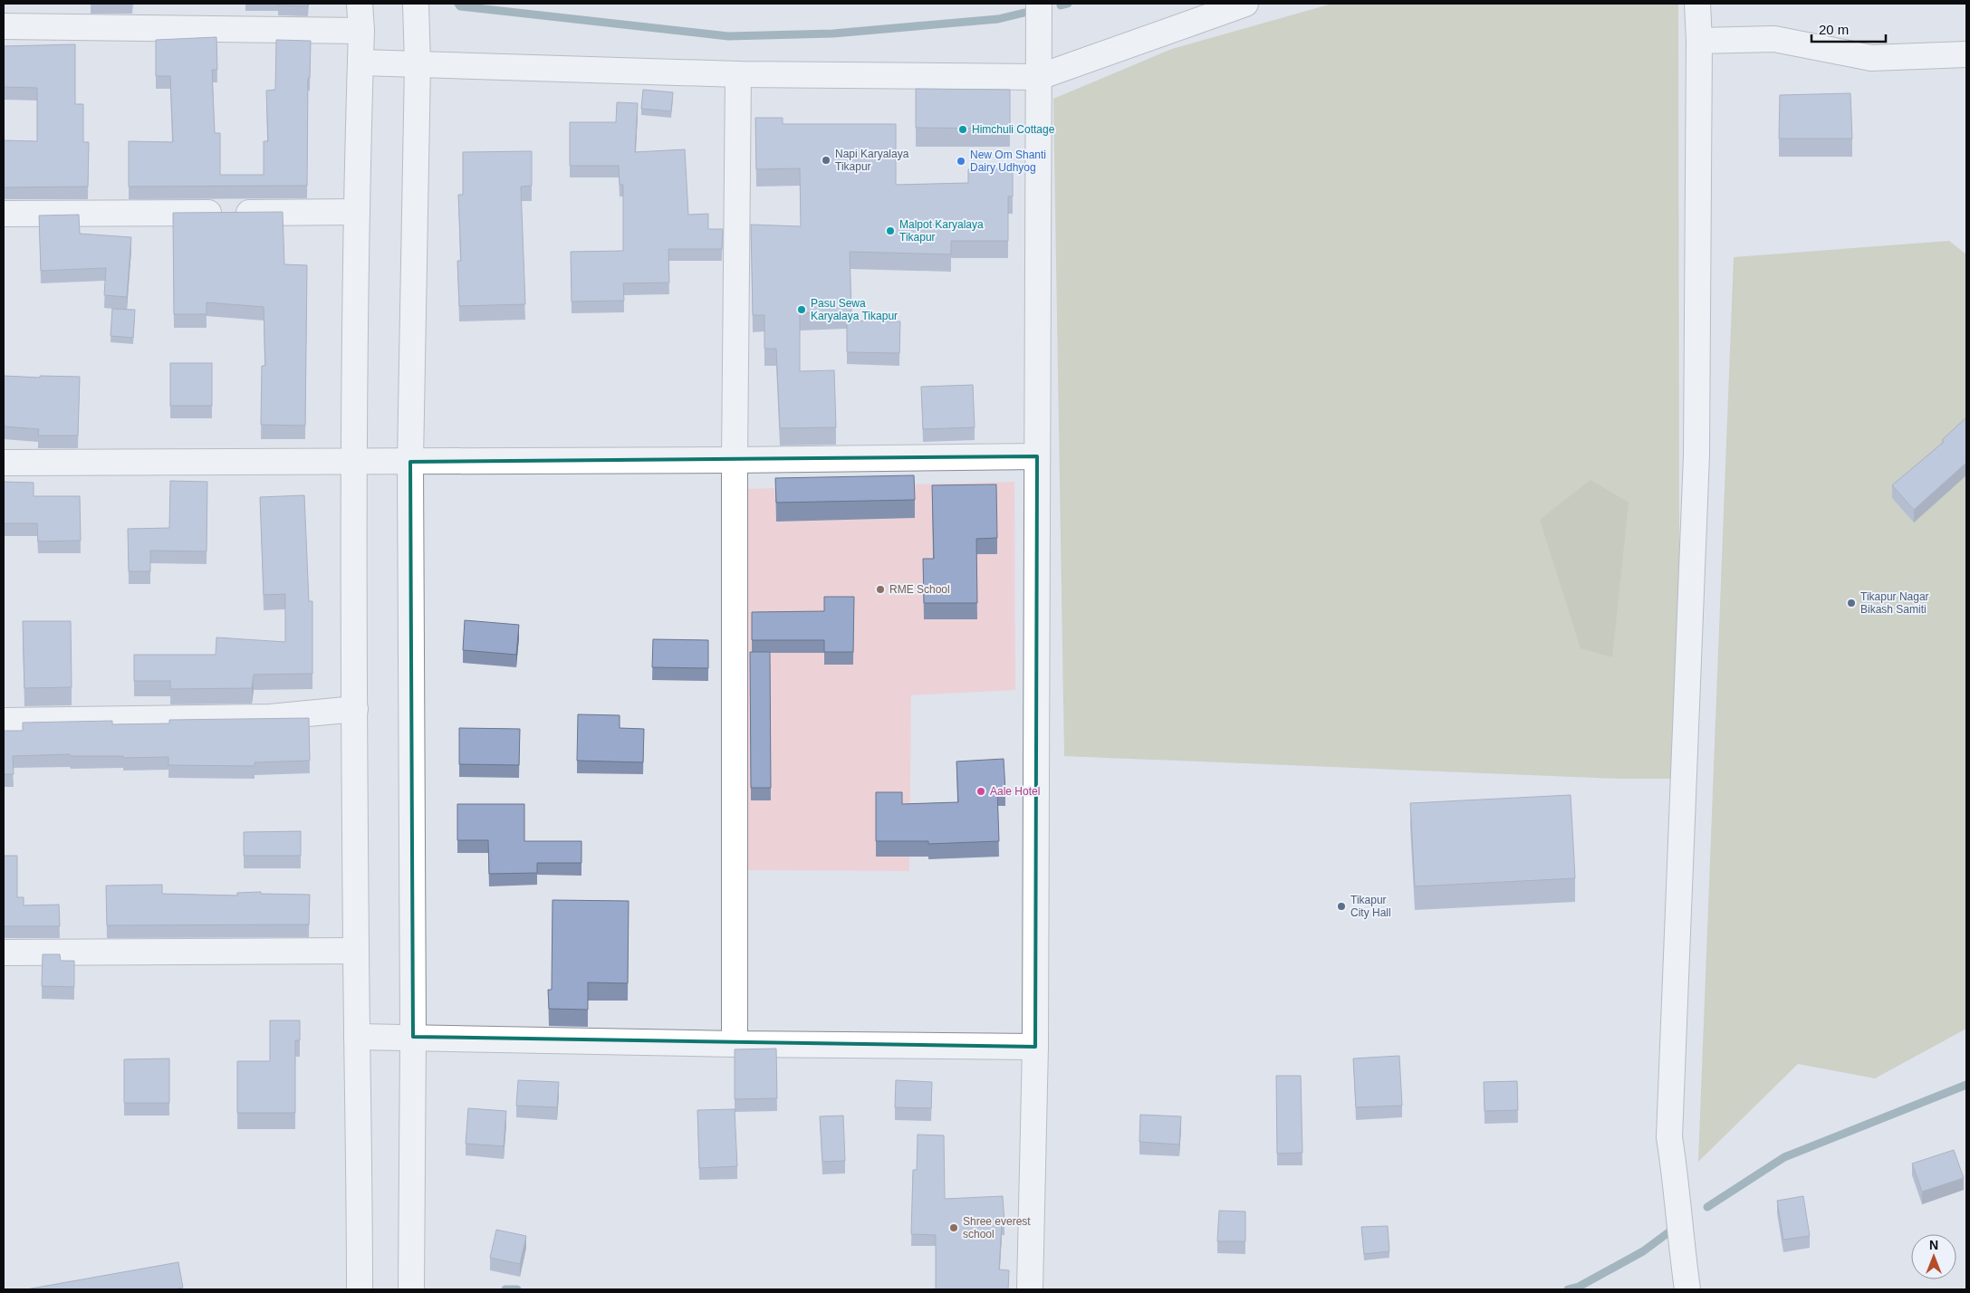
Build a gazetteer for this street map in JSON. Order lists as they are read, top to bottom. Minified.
{"places":["Himchuli Cottage","Napi Karyalaya Tikapur","New Om Shanti Dairy Udhyog","Malpot Karyalaya Tikapur","Pasu Sewa Karyalaya Tikapur","RME School","Tikapur Nagar Bikash Samiti","Aale Hotel","Tikapur City Hall","Shree everest school"],"scale_bar":"20 m","north":"top"}
